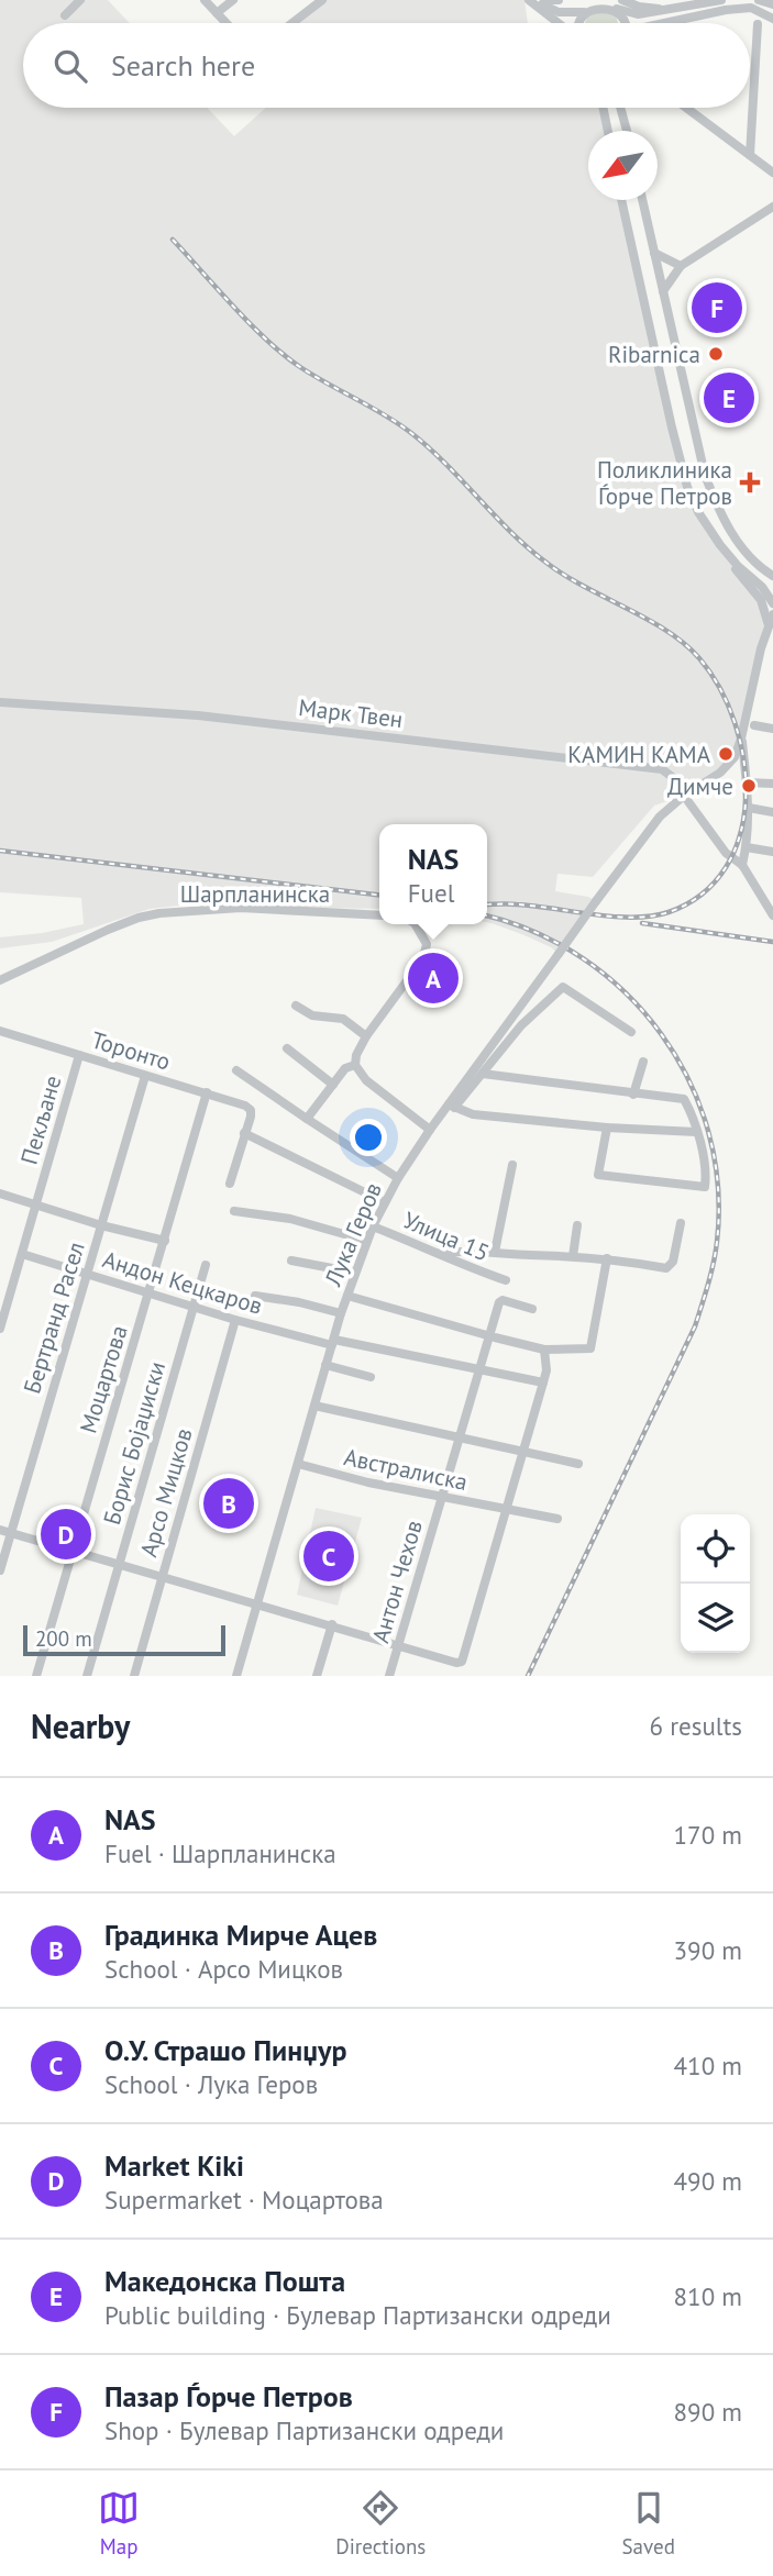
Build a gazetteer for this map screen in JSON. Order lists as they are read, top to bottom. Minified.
{"streets":{"street":["Марк Твен","Шарпланинска","Торонто","Пекљане","Лука Геров","Улица 15","Андон Кецкаров","Бертранд Расел","Моцартова","Борис Бојаџиски","Австралиска","Арсо Мицков","Антон Чехов"]},"crossings":[["Марк Твен","Лука Геров"],["Торонто","Пекљане"],["Торонто","Бертранд Расел"],["Торонто","Моцартова"],["Пекљане","Андон Кецкаров"],["Лука Геров","Улица 15"],["Лука Геров","Андон Кецкаров"],["Лука Геров","Австралиска"],["Андон Кецкаров","Бертранд Расел"],["Андон Кецкаров","Моцартова"],["Андон Кецкаров","Борис Бојаџиски"],["Андон Кецкаров","Арсо Мицков"],["Андон Кецкаров","Антон Чехов"],["Австралиска","Антон Чехов"]],"places":{"other":["Ribarnica","КАМИН КАМА","Димче"],"health":["Поликлиника Ѓорче Петров"]},"scale_bar":"200 m","north":"bottom left","page":{"search":"Search here","pins":["F","E","A","B","D","C"],"popup":["NAS","Fuel"],"scale":"200 m","heading":["Nearby","6 results"],"list":[{"mark":"A","name":"NAS","note":"Fuel · Шарпланинска","value":"170 m"},{"mark":"B","name":"Градинка Мирче Ацев","note":"School · Арсо Мицков","value":"390 m"},{"mark":"C","name":"О.У. Страшо Пинџур","note":"School · Лука Геров","value":"410 m"},{"mark":"D","name":"Market Kiki","note":"Supermarket · Моцартова","value":"490 m"},{"mark":"E","name":"Македонска Пошта","note":"Public building · Булевар Партизански одреди","value":"810 m"},{"mark":"F","name":"Пазар Ѓорче Петров","note":"Shop · Булевар Партизански одреди","value":"890 m"}],"nav":["Map","Directions","Saved"]}}
